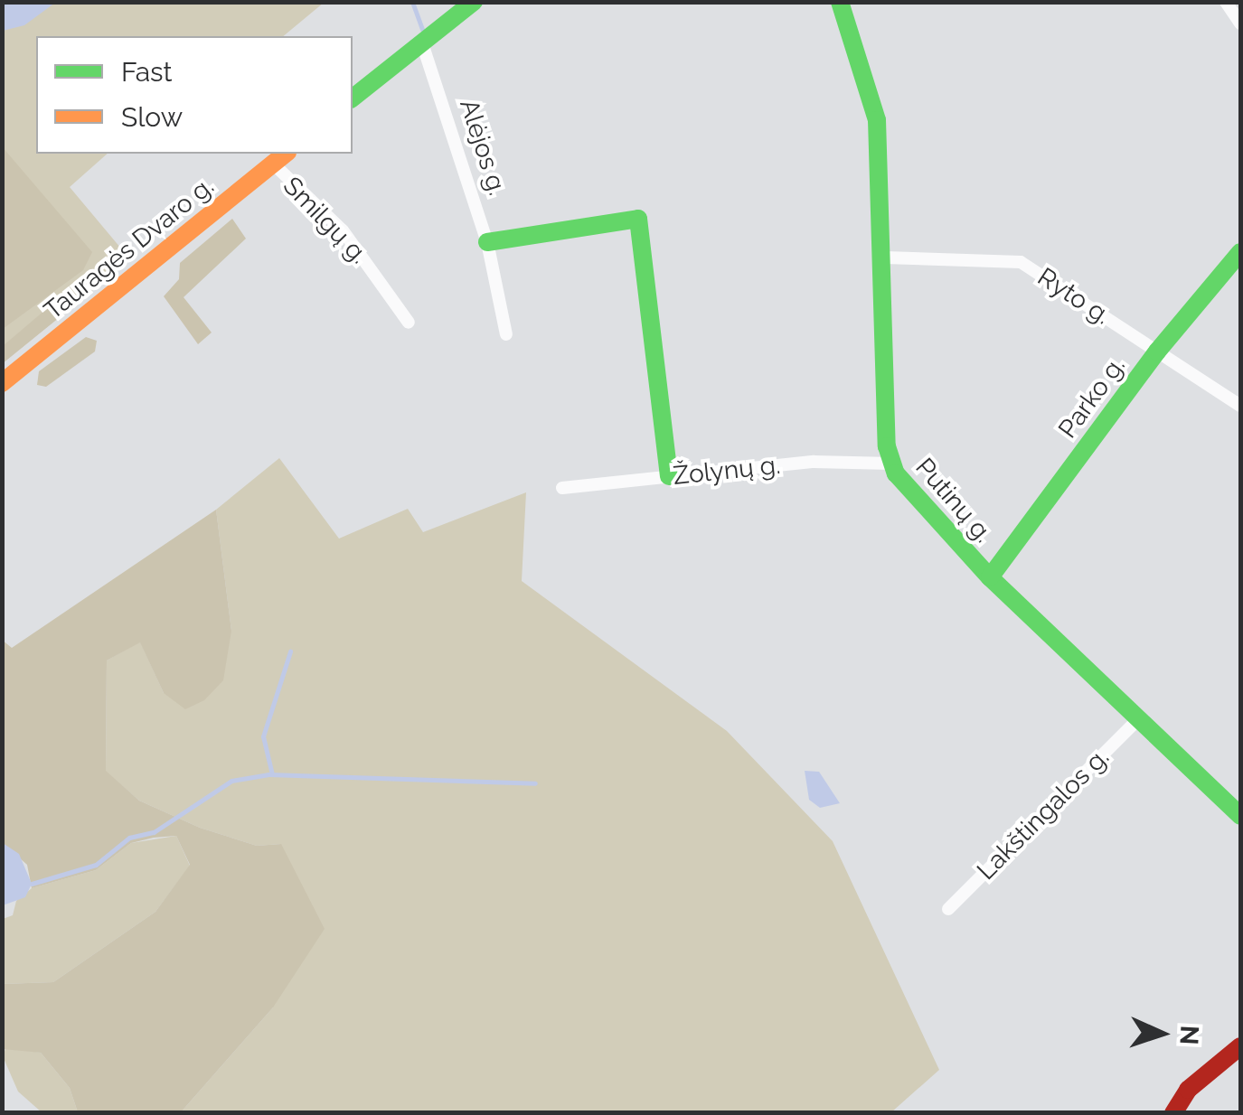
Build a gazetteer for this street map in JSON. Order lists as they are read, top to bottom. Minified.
{"streets":{"street":["Alėjos g.","Smilgų g.","Tauragės Dvaro g.","Ryto g.","Parko g.","Žolynų g.","Putinų g.","Lakštingalos g."]},"crossings":[["Smilgų g.","Tauragės Dvaro g."],["Ryto g.","Parko g."],["Ryto g.","Putinų g."],["Parko g.","Putinų g."],["Žolynų g.","Putinų g."],["Putinų g.","Lakštingalos g."]],"legend":["Fast","Slow"],"north":"right"}
